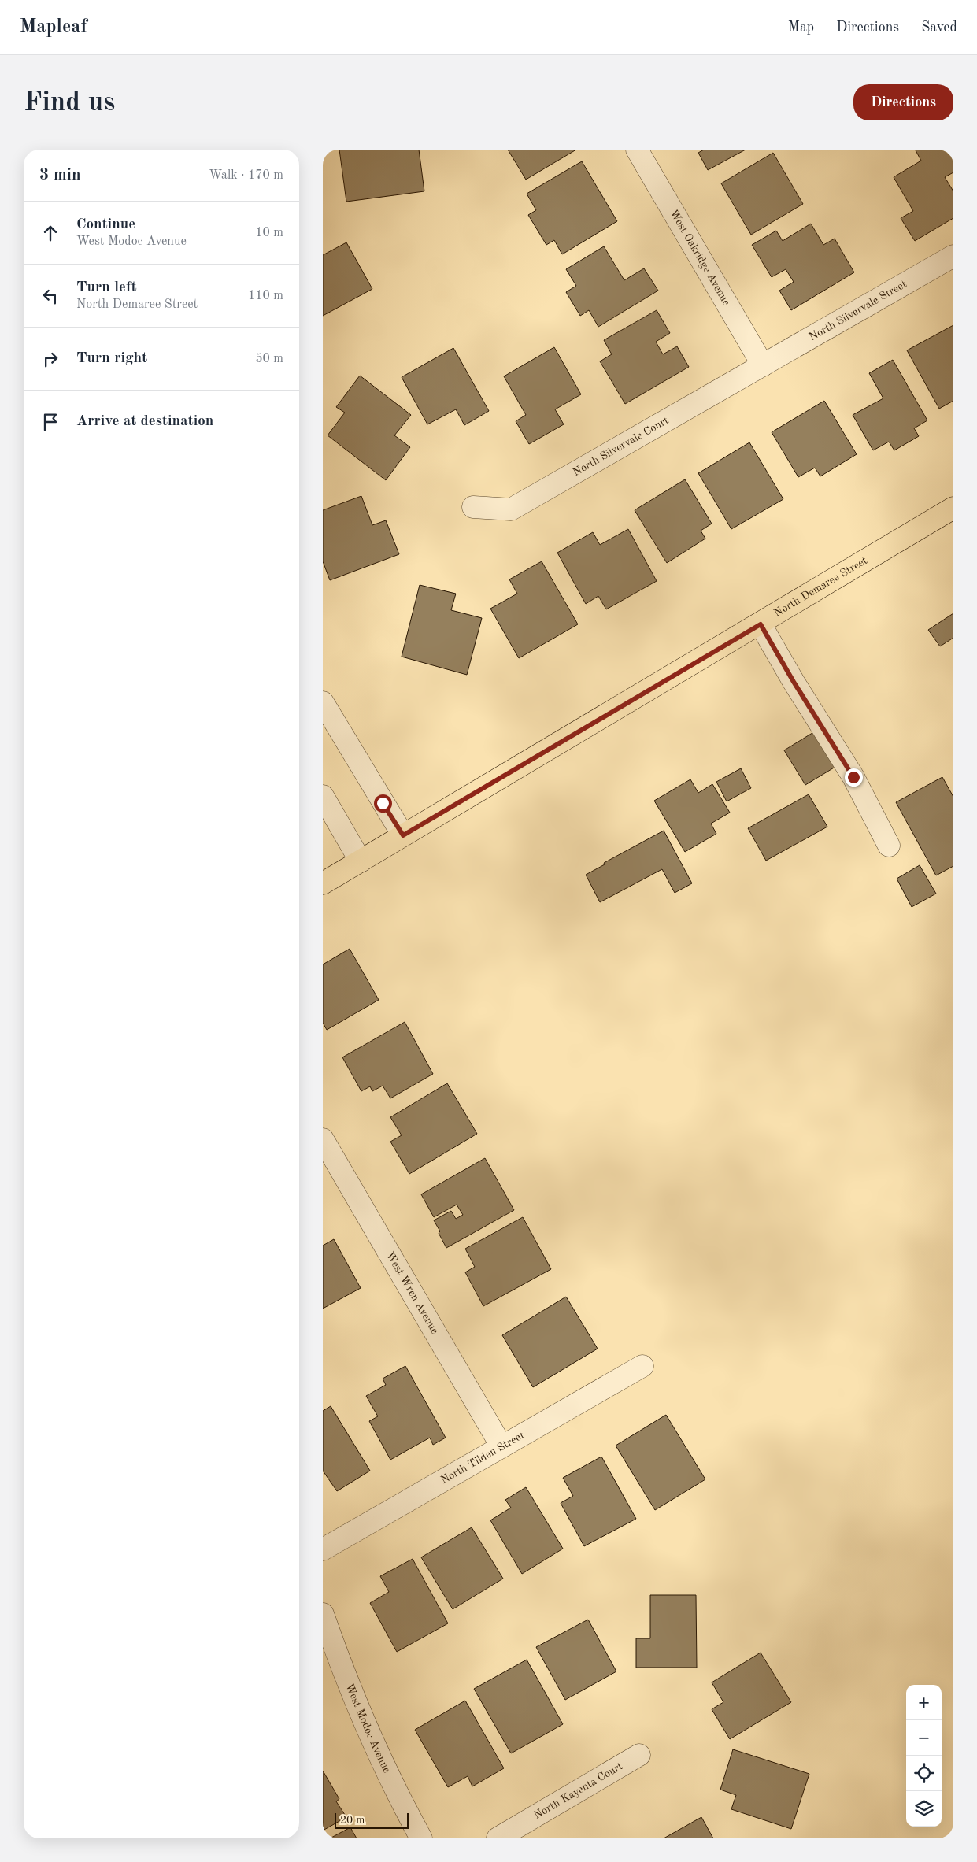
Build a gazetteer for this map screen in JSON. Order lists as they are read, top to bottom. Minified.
{"streets":{"main road":["North Demaree Street"],"street":["West Oakridge Avenue","North Silvervale Street","North Silvervale Court","West Wren Avenue","North Tilden Street","West Modoc Avenue","North Kayenta Court"]},"crossings":[["West Oakridge Avenue","North Silvervale Street"],["West Oakridge Avenue","North Silvervale Court"],["North Silvervale Street","North Silvervale Court"],["West Wren Avenue","North Tilden Street"]],"scale_bar":"20 m","page":{"header":"Mapleaf","nav":["Map","Directions","Saved"],"buttons":"Directions","title":"Find us","heading":["3 min","Walk · 170 m"],"list":[["Continue","West Modoc Avenue","10 m"],["Turn left","North Demaree Street","110 m"],["Turn right","50 m"],"Arrive at destination"],"map_buttons":["+","−"],"scale":"20 m"}}
